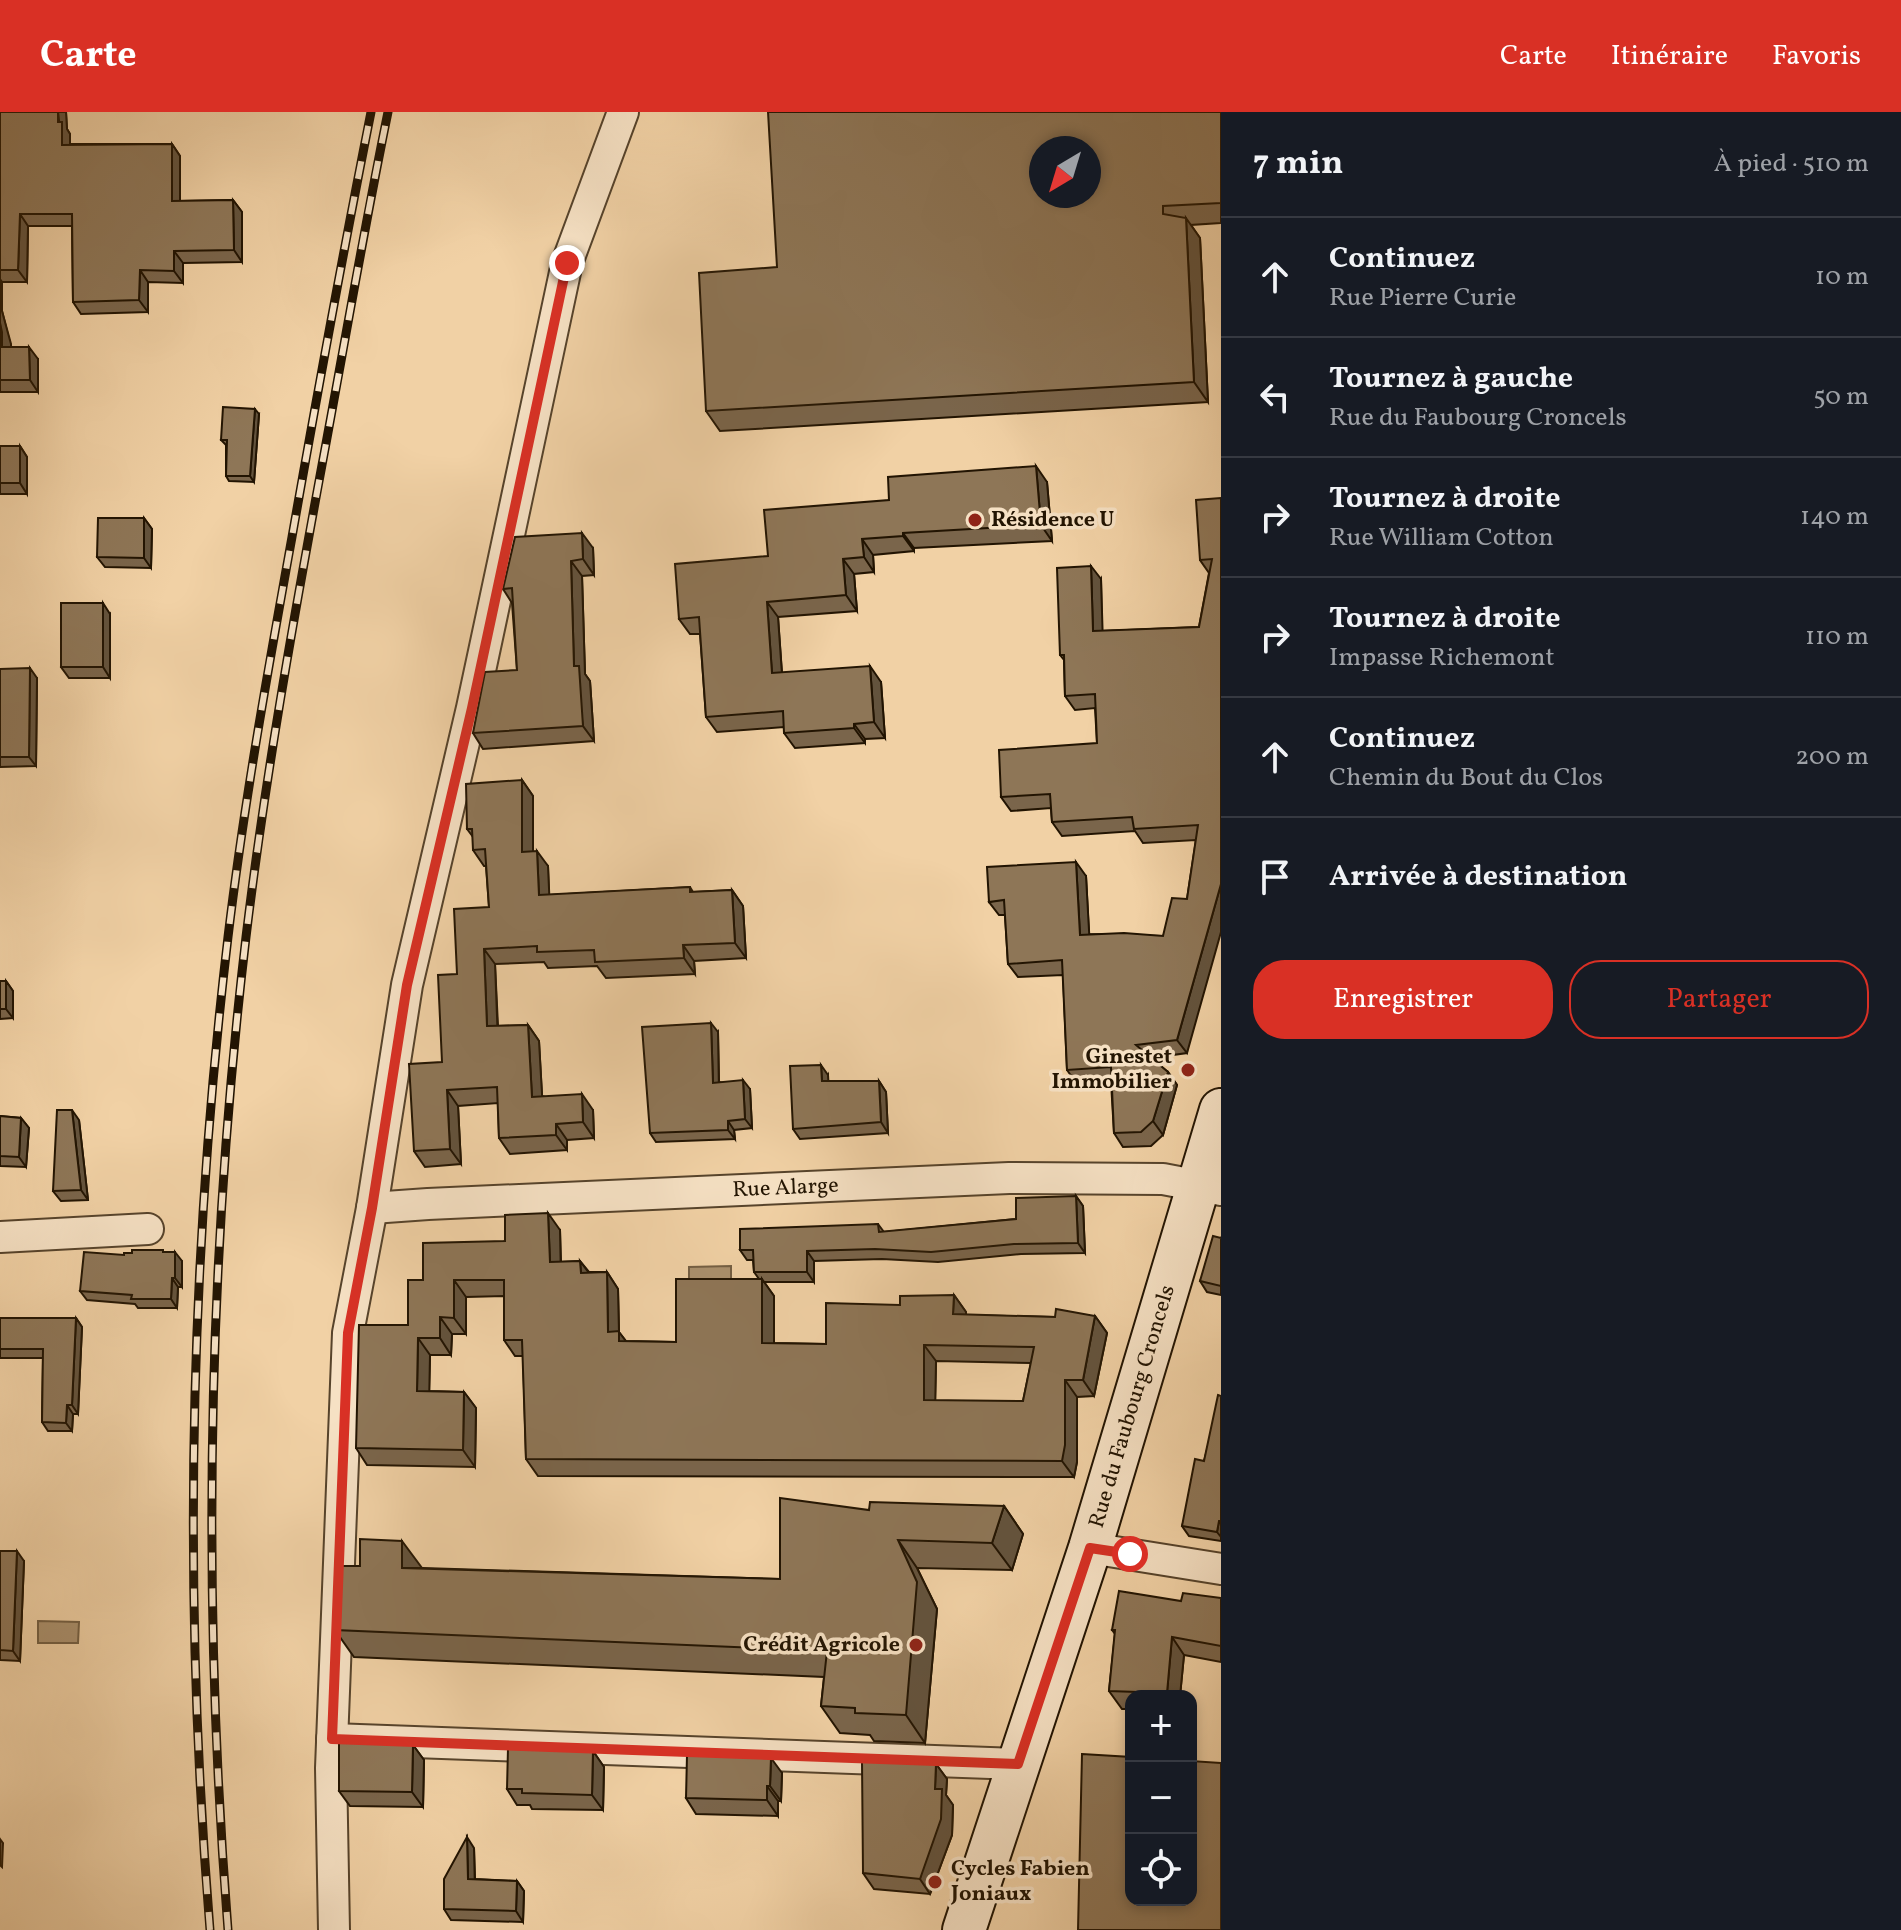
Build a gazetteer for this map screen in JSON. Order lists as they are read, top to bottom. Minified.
{"streets":{"main road":["Rue du Faubourg Croncels"],"street":["Rue Alarge"]},"crossings":[["Rue Alarge","Rue du Faubourg Croncels"]],"places":["Résidence U","Ginestet Immobilier","Crédit Agricole","Cycles Fabien Joniaux"],"north":"bottom left","page":{"header":"Carte","nav":["Carte","Itinéraire","Favoris"],"heading":["7 min","À pied · 510 m"],"list":[["Continuez","Rue Pierre Curie","10 m"],["Tournez à gauche","Rue du Faubourg Croncels","50 m"],["Tournez à droite","Rue William Cotton","140 m"],["Tournez à droite","Impasse Richemont","110 m"],["Continuez","Chemin du Bout du Clos","200 m"],"Arrivée à destination"],"buttons":["Enregistrer","Partager"],"map_buttons":["+","−"]}}
